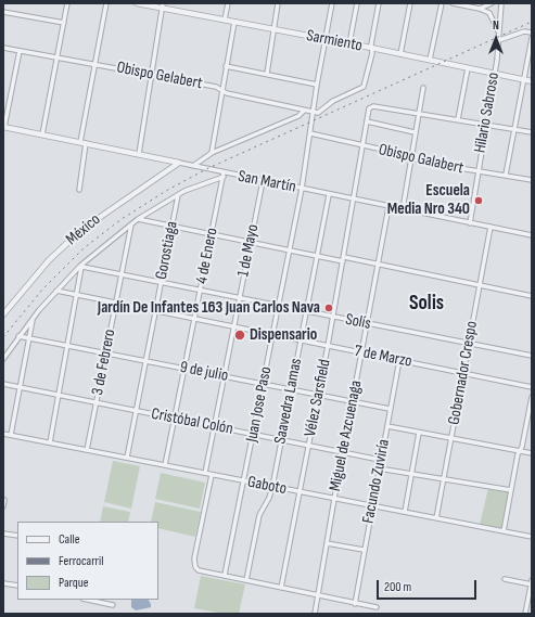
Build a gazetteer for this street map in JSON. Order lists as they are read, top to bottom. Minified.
{"streets":{"street":["Sarmiento","Obispo Gelabert","Hilario Sabroso","Obispo Galabert","San Martín","México","Gorostiaga","1 de Mayo","4 de Enero","Solís","7 de Marzo","3 de Febrero","9 de julio","Gobernador Crespo","Vélez Sarsfield","Saavedra Lamas","Juan Jose Paso","Cristóbal Colón","Miguel de Azcuenaga","Facundo Zuviría","Gaboto"]},"crossings":[["Sarmiento","Hilario Sabroso"],["Sarmiento","Juan Jose Paso"],["Obispo Gelabert","Juan Jose Paso"],["Hilario Sabroso","Obispo Galabert"],["Hilario Sabroso","San Martín"],["Obispo Galabert","Vélez Sarsfield"],["Obispo Galabert","Juan Jose Paso"],["San Martín","México"],["San Martín","1 de Mayo"],["San Martín","4 de Enero"],["San Martín","Gobernador Crespo"],["San Martín","Vélez Sarsfield"],["San Martín","Saavedra Lamas"],["San Martín","Juan Jose Paso"],["San Martín","Miguel de Azcuenaga"],["Gorostiaga","Solís"],["Gorostiaga","7 de Marzo"],["Gorostiaga","9 de julio"],["Gorostiaga","Cristóbal Colón"],["Gorostiaga","Gaboto"],["1 de Mayo","Solís"],["1 de Mayo","7 de Marzo"],["1 de Mayo","9 de julio"],["1 de Mayo","Cristóbal Colón"],["1 de Mayo","Gaboto"],["4 de Enero","Solís"],["4 de Enero","7 de Marzo"],["4 de Enero","9 de julio"],["4 de Enero","Cristóbal Colón"],["4 de Enero","Gaboto"],["Solís","3 de Febrero"],["Solís","Gobernador Crespo"],["Solís","Vélez Sarsfield"],["Solís","Saavedra Lamas"],["Solís","Juan Jose Paso"],["Solís","Miguel de Azcuenaga"],["7 de Marzo","3 de Febrero"],["7 de Marzo","Gobernador Crespo"],["7 de Marzo","Vélez Sarsfield"],["7 de Marzo","Saavedra Lamas"],["7 de Marzo","Juan Jose Paso"],["7 de Marzo","Miguel de Azcuenaga"],["7 de Marzo","Facundo Zuviría"],["3 de Febrero","9 de julio"],["3 de Febrero","Cristóbal Colón"],["3 de Febrero","Gaboto"],["9 de julio","Vélez Sarsfield"],["9 de julio","Saavedra Lamas"],["9 de julio","Juan Jose Paso"],["9 de julio","Miguel de Azcuenaga"],["9 de julio","Facundo Zuviría"],["Gobernador Crespo","Gaboto"],["Vélez Sarsfield","Cristóbal Colón"],["Vélez Sarsfield","Gaboto"],["Saavedra Lamas","Cristóbal Colón"],["Saavedra Lamas","Gaboto"],["Juan Jose Paso","Cristóbal Colón"],["Juan Jose Paso","Gaboto"],["Cristóbal Colón","Miguel de Azcuenaga"],["Cristóbal Colón","Facundo Zuviría"],["Miguel de Azcuenaga","Gaboto"],["Facundo Zuviría","Gaboto"]],"districts":["Solis"],"places":["Escuela Media Nro 340","Jardín De Infantes 163 Juan Carlos Nava","Dispensario"],"legend":["Calle","Ferrocarril","Parque"],"scale_bar":"200 m","north":"top"}
